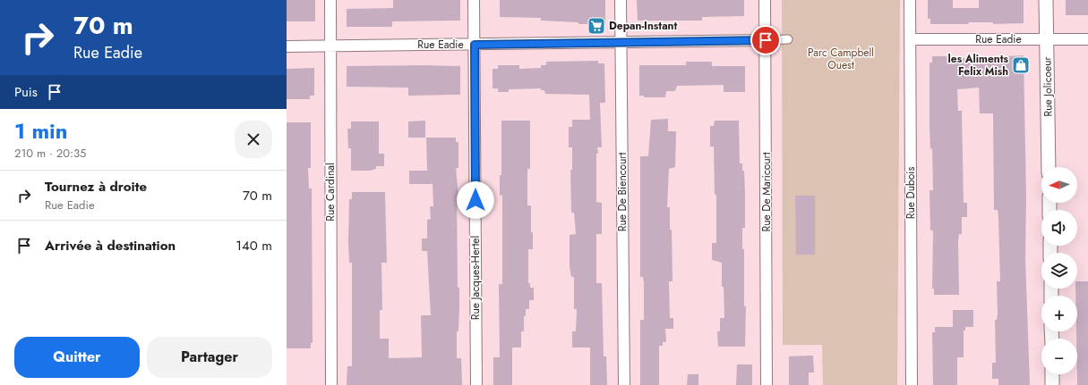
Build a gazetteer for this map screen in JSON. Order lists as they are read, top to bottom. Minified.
{"streets":{"street":["Rue Eadie","Rue Jolicoeur","Rue Cardinal","Rue De Biencourt","Rue De Maricourt","Rue Dubois","Rue Jacques-Hertel"]},"crossings":[["Rue Eadie","Rue Jolicoeur"],["Rue Eadie","Rue Cardinal"],["Rue Eadie","Rue De Biencourt"],["Rue Eadie","Rue De Maricourt"],["Rue Eadie","Rue Dubois"],["Rue Eadie","Rue Jacques-Hertel"]],"parks":["Parc Campbell Ouest"],"places":{"supermarket":["Depan-Instant"],"shop":["les Aliments Felix Mish"]},"north":"left","page":{"turn":["70 m","Rue Eadie"],"then":"Puis","heading":["1 min","210 m · 20:35"],"map_buttons":["+","−"],"list":[{"name":"Tournez à droite","note":"Rue Eadie","value":"70 m"},{"name":"Arrivée à destination","value":"140 m"}],"buttons":["Quitter","Partager"]}}
